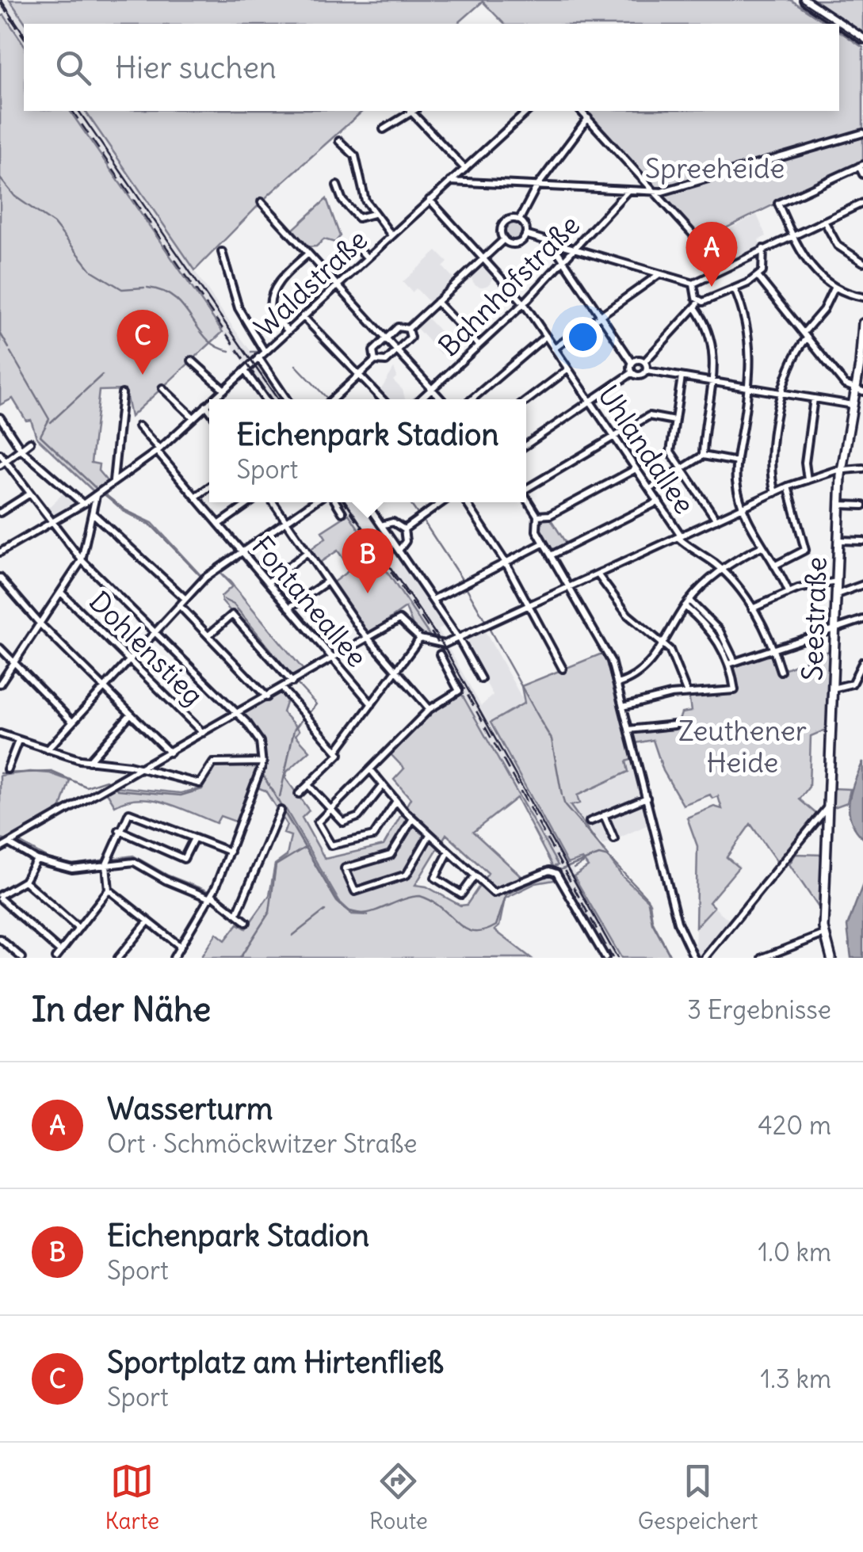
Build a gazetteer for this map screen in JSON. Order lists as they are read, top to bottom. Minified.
{"streets":{"main road":["Seestraße"],"street":["Waldstraße","Bahnhofstraße","Uhlandallee","Fontaneallee","Dohlenstieg"]},"crossings":[["Waldstraße","Uhlandallee"],["Waldstraße","Fontaneallee"],["Bahnhofstraße","Uhlandallee"]],"parks":["Spreeheide","Zeuthener Heide"],"page":{"search":"Hier suchen","pins":["A","C","B"],"popup":["Eichenpark Stadion","Sport"],"heading":["In der Nähe","3 Ergebnisse"],"list":[{"mark":"A","name":"Wasserturm","note":"Ort · Schmöckwitzer Straße","value":"420 m"},{"mark":"B","name":"Eichenpark Stadion","note":"Sport","value":"1.0 km"},{"mark":"C","name":"Sportplatz am Hirtenfließ","note":"Sport","value":"1.3 km"}],"nav":["Karte","Route","Gespeichert"]}}
